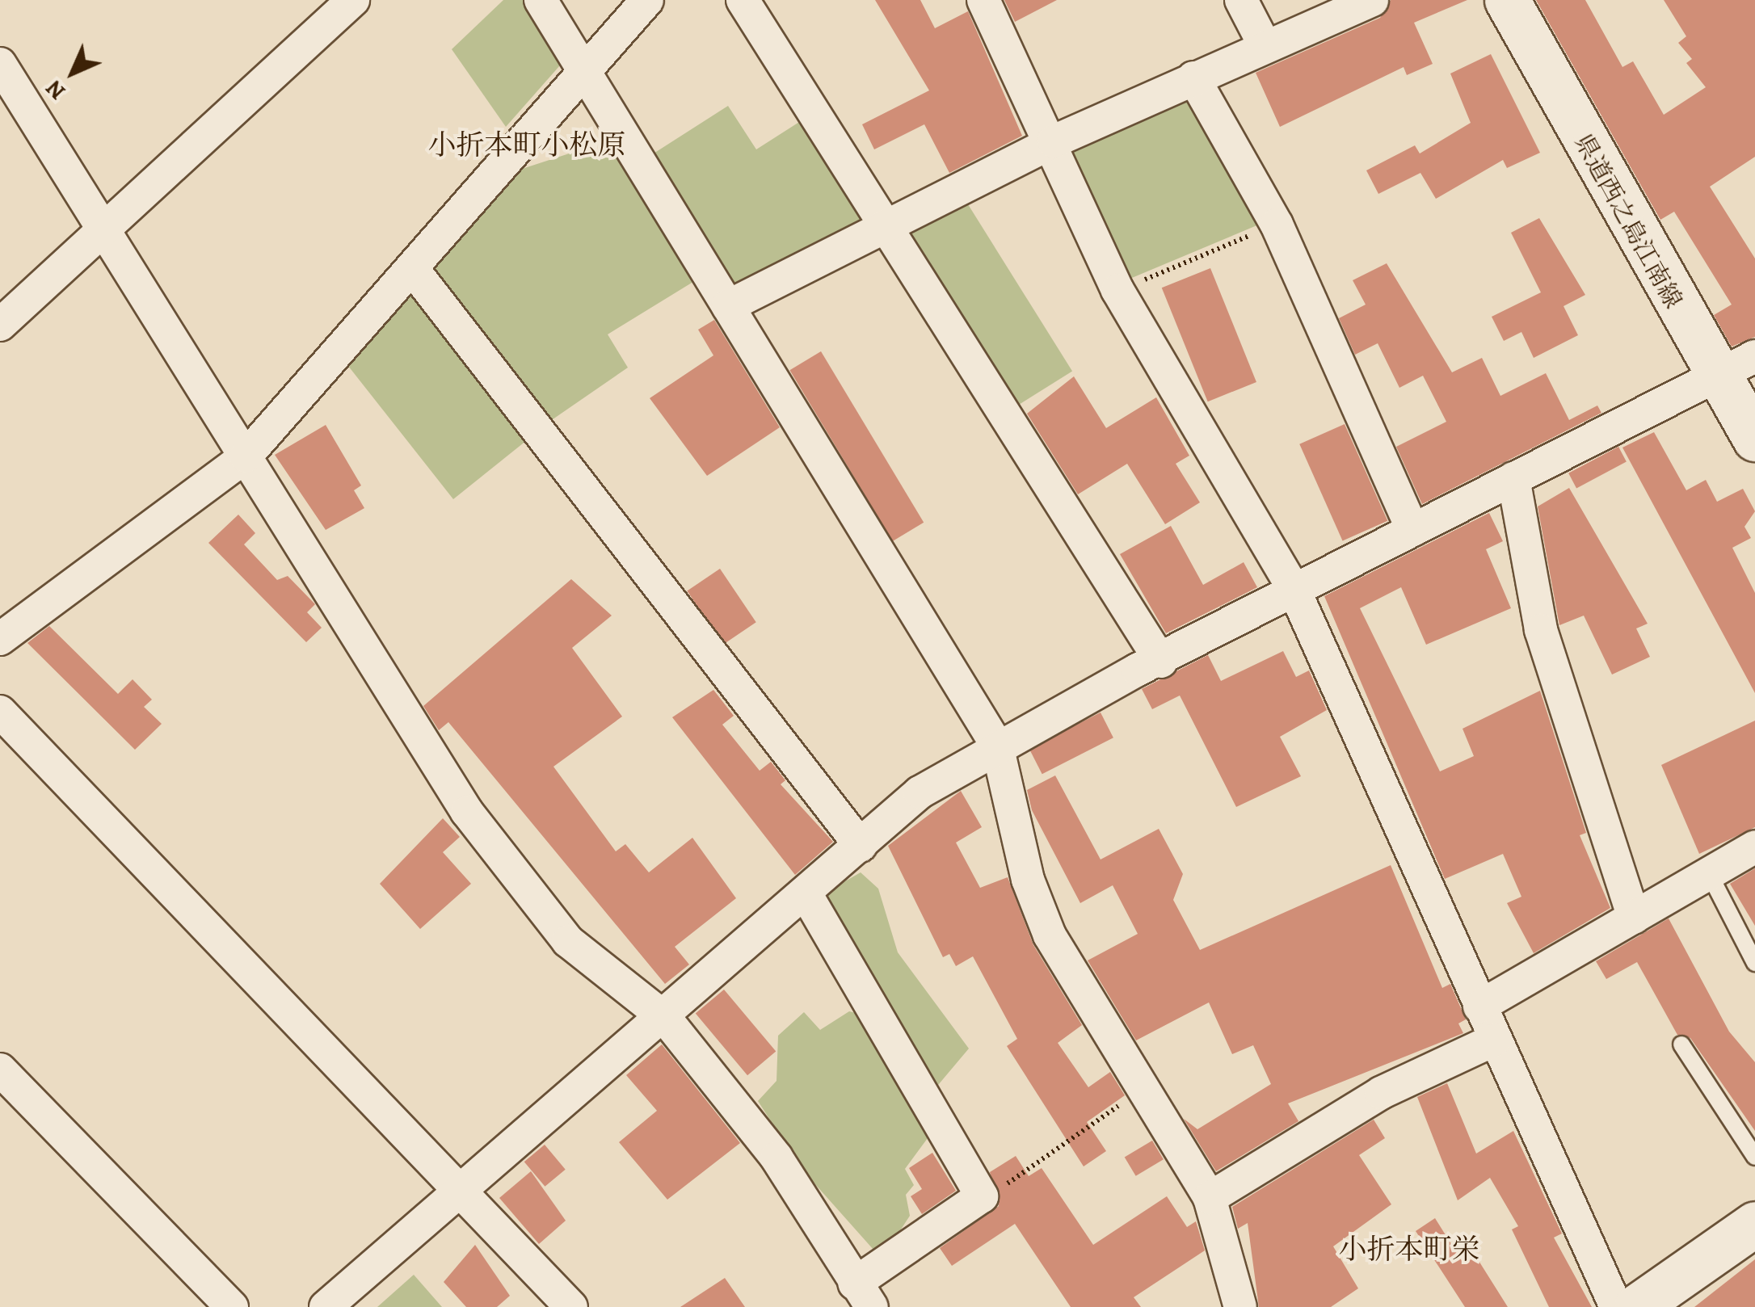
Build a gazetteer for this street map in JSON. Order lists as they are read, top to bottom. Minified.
{"streets":{"main road":["県道西之島江南線"]},"districts":["小折本町小松原","小折本町栄"],"north":"bottom left"}
